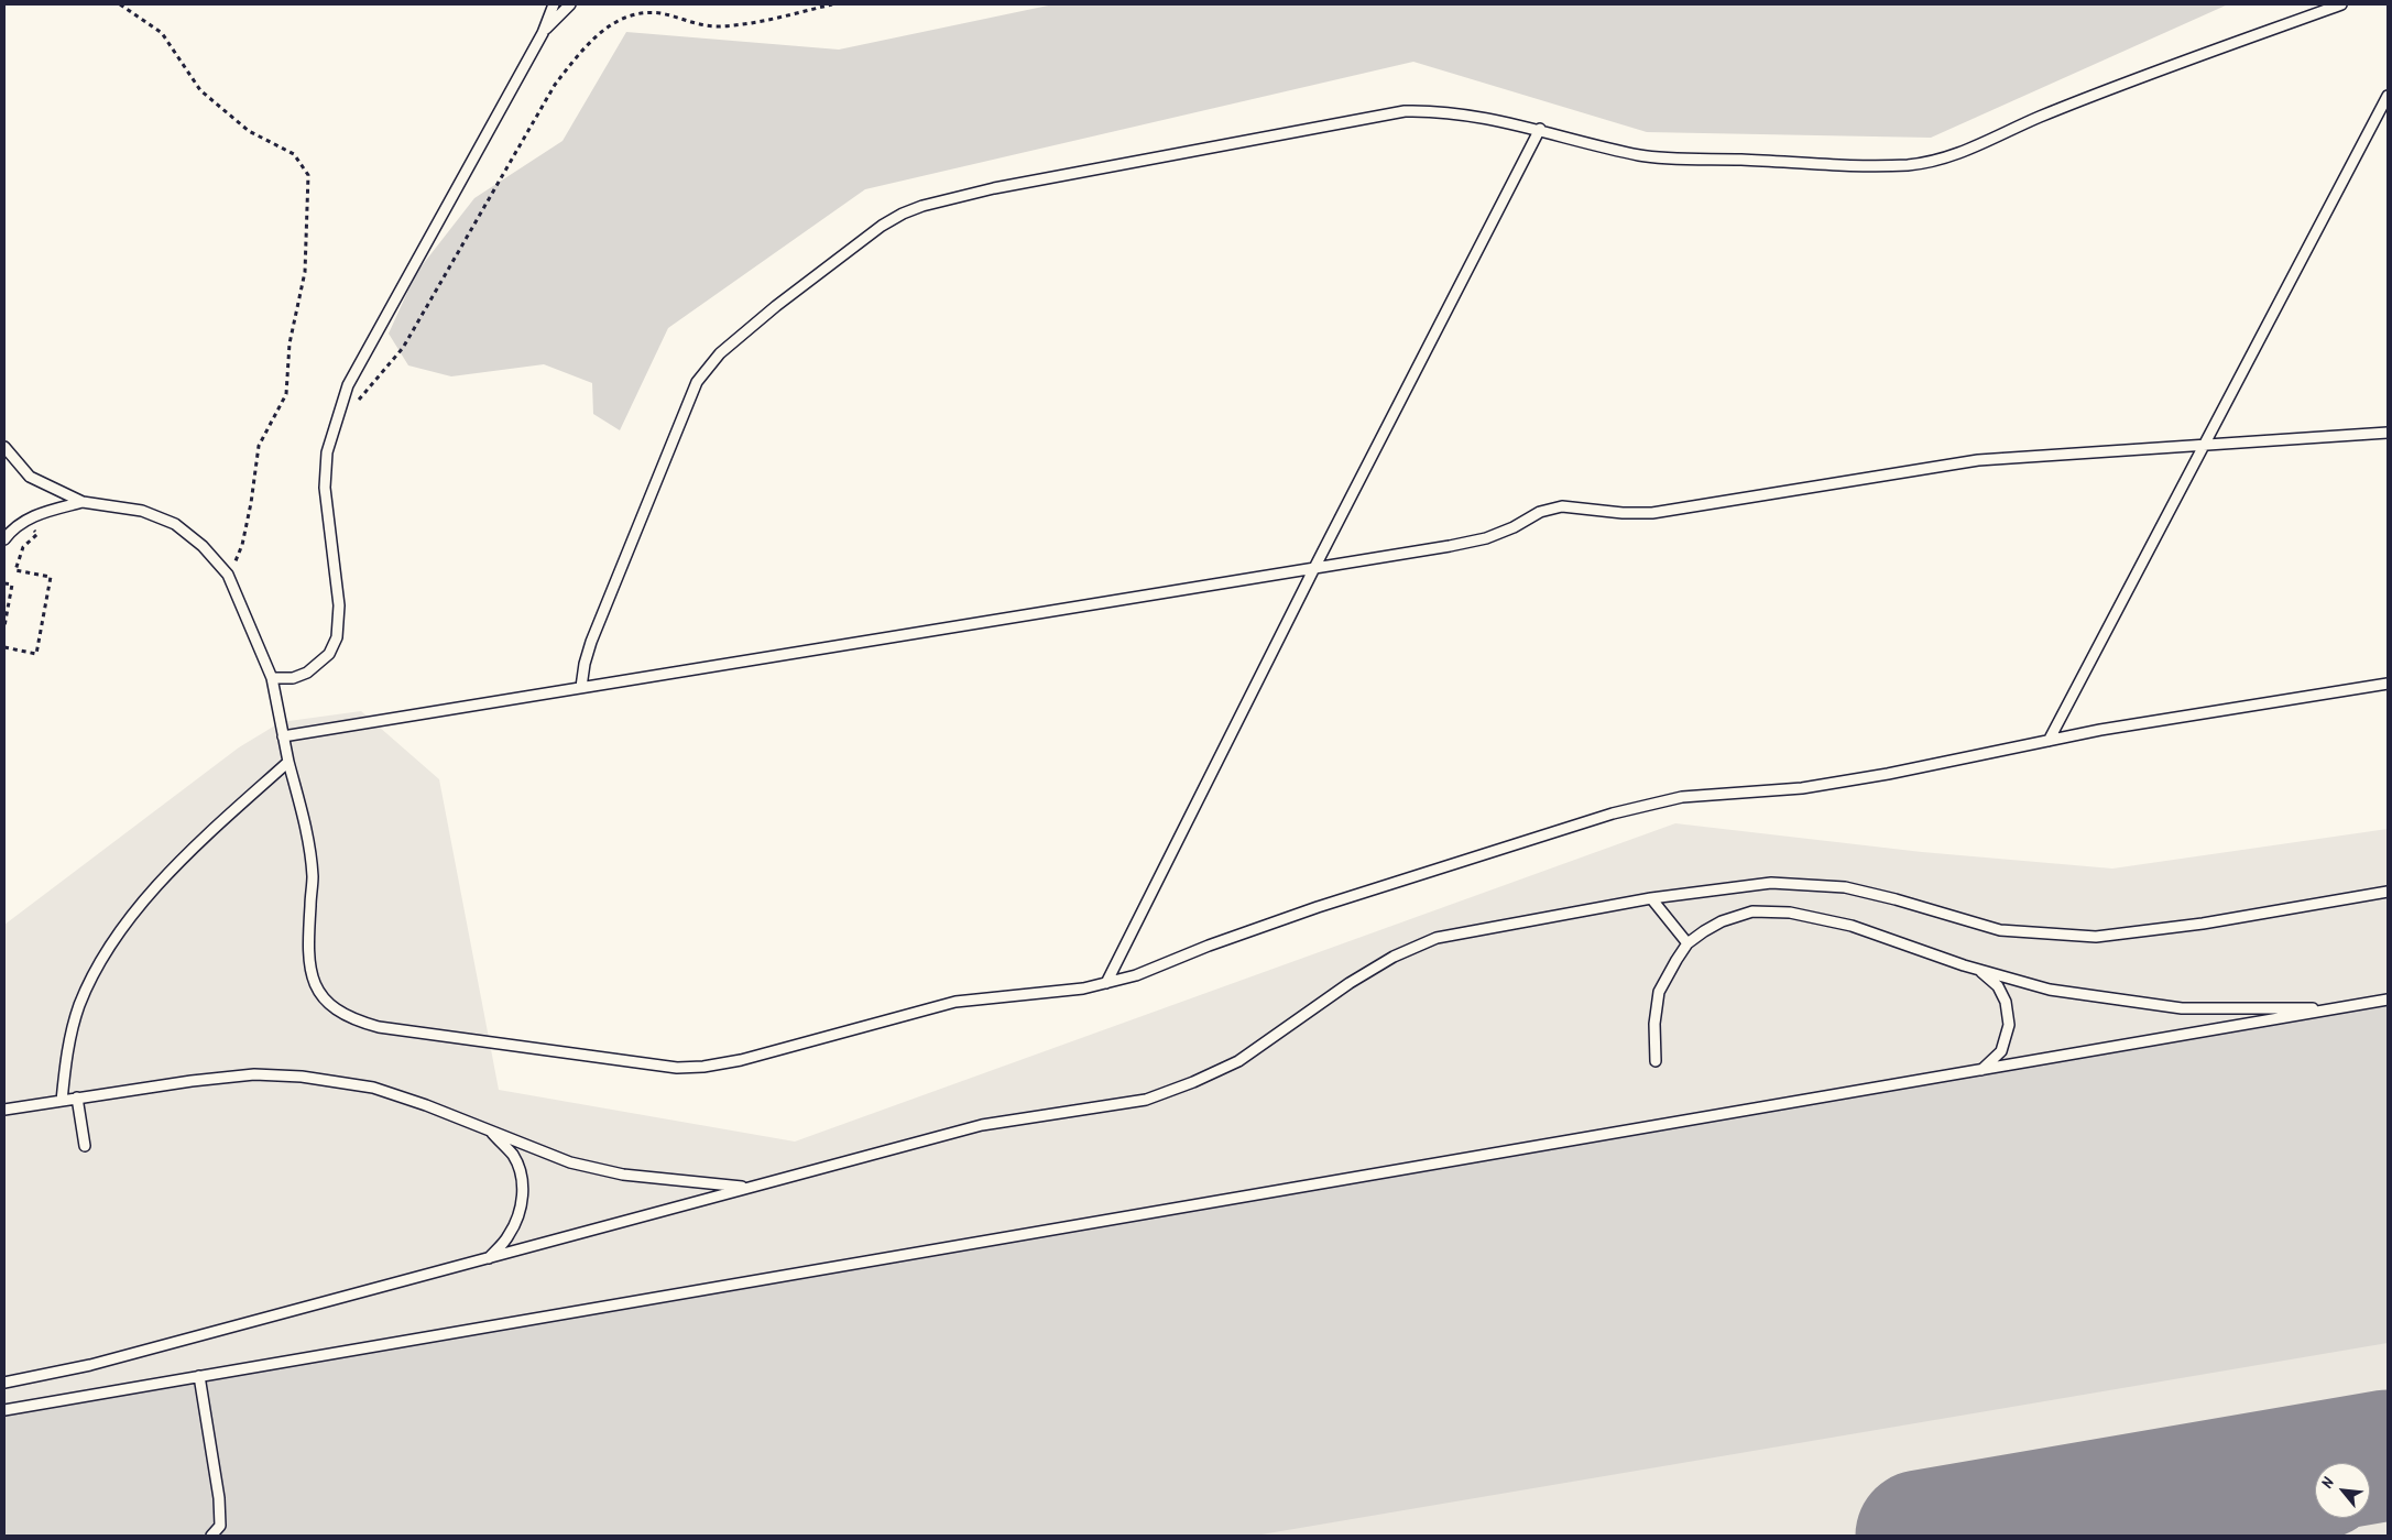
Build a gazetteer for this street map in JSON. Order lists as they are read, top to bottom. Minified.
{"north":"top left"}
